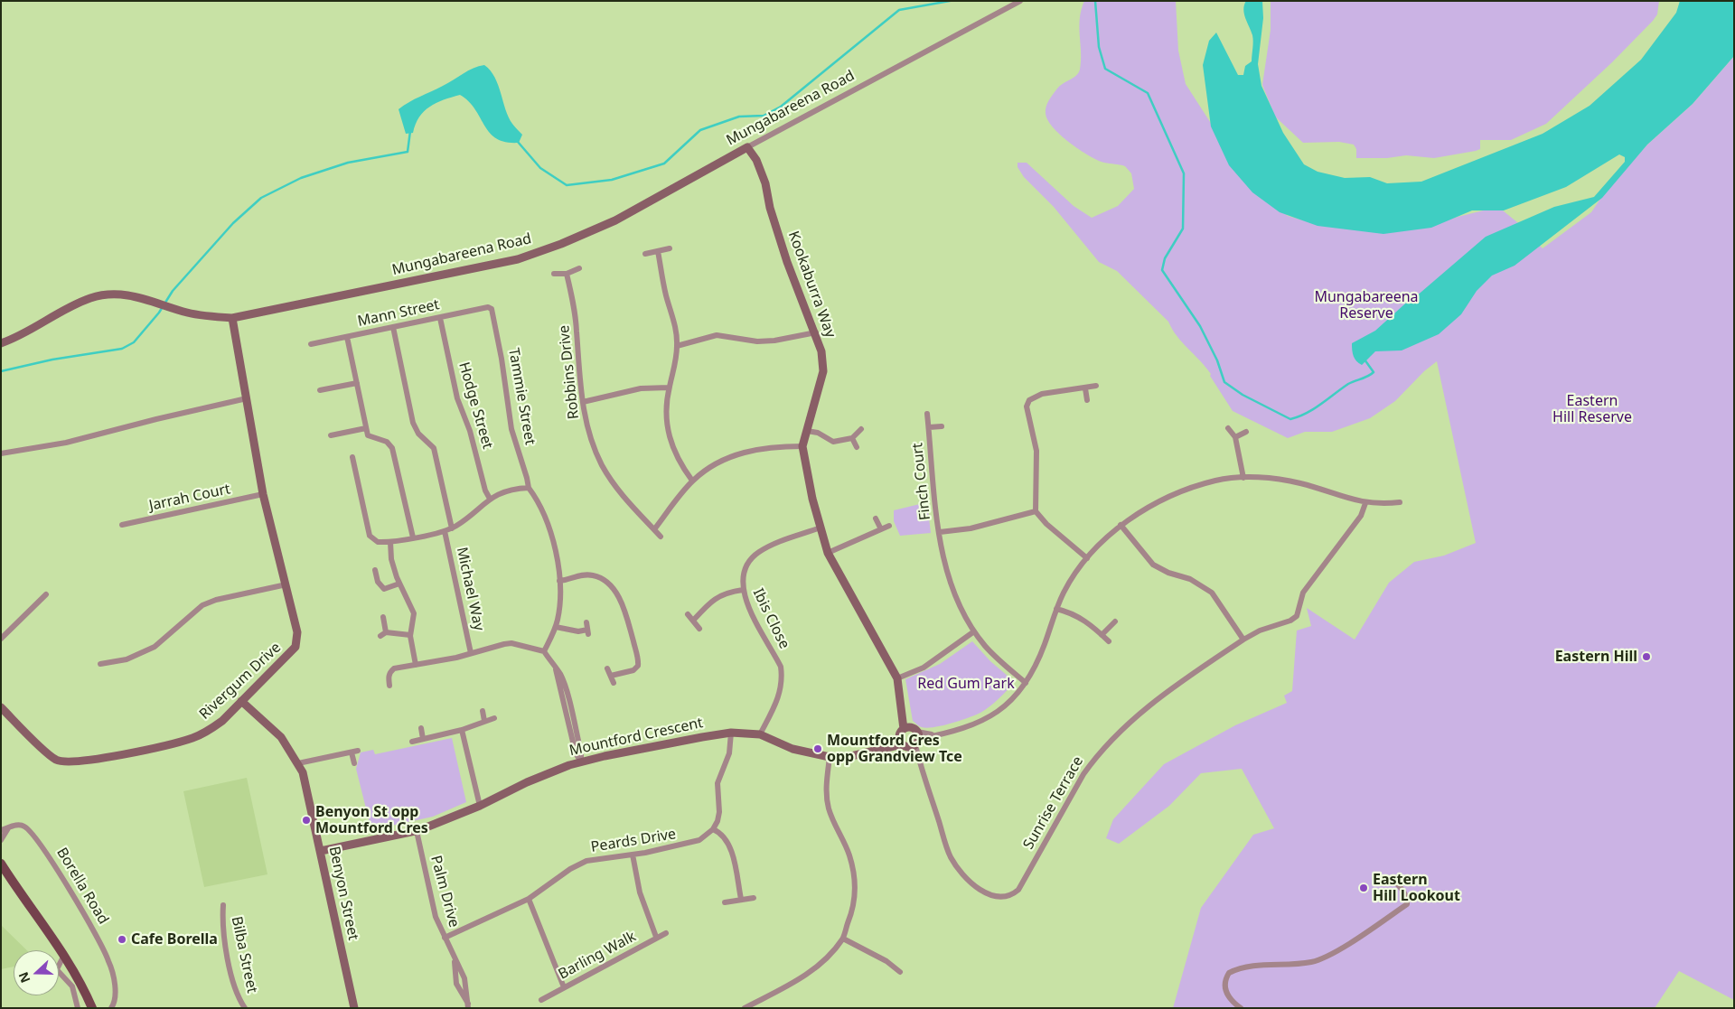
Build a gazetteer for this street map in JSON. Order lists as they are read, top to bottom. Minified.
{"streets":{"street":["Mungabareena Road","Kookaburra Way","Mann Street","Robbins Drive","Tammie Street","Hodge Street","Finch Court","Jarrah Court","Michael Way","Ibis Close","Rivergum Drive","Mountford Crescent","Sunrise Terrace","Peards Drive","Borella Road","Palm Drive","Benyon Street","Bilba Street","Barling Walk"]},"crossings":[["Mungabareena Road","Kookaburra Way"],["Mungabareena Road","Rivergum Drive"],["Kookaburra Way","Ibis Close"],["Kookaburra Way","Mountford Crescent"],["Kookaburra Way","Sunrise Terrace"],["Mann Street","Tammie Street"],["Mann Street","Hodge Street"],["Finch Court","Mountford Crescent"],["Jarrah Court","Rivergum Drive"],["Ibis Close","Mountford Crescent"],["Rivergum Drive","Benyon Street"],["Mountford Crescent","Sunrise Terrace"],["Mountford Crescent","Palm Drive"],["Mountford Crescent","Benyon Street"],["Peards Drive","Palm Drive"]],"parks":["Mungabareena Reserve","Eastern Hill Reserve","Red Gum Park"],"places":["Eastern Hill","Mountford Cres opp Grandview Tce","Benyon St opp Mountford Cres","Eastern Hill Lookout","Cafe Borella"],"north":"left"}
